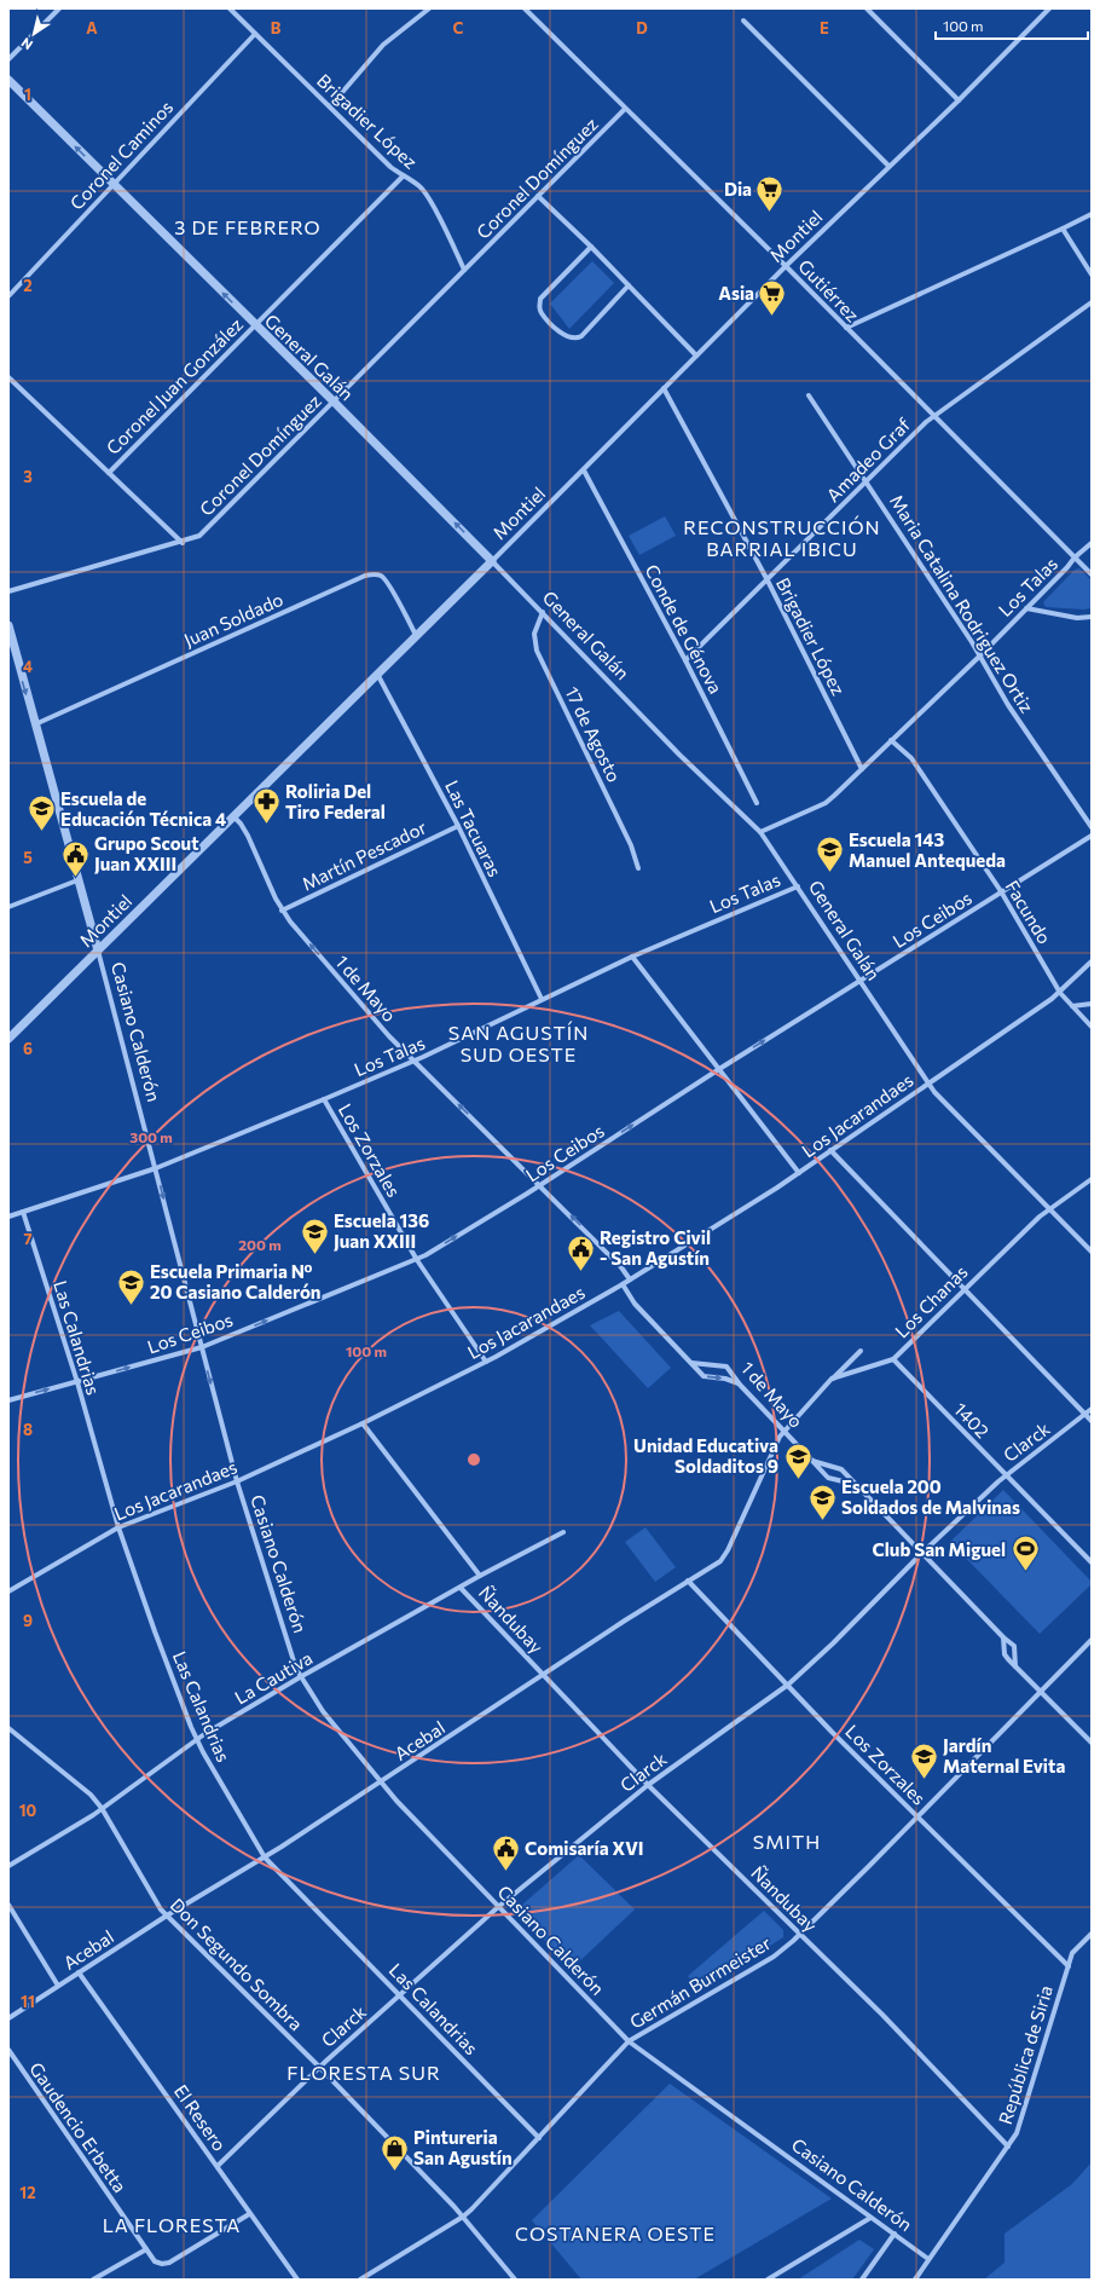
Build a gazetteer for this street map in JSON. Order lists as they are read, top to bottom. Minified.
{"streets":{"street":["Brigadier López","Coronel Caminos","Coronel Domínguez","Montiel","Gutiérrez","General Galán","Coronel Juan González","Amadeo Graf","Los Talas","Maria Catalina Rodriguez Ortiz","Juan Soldado","Conde de Génova","17 de Agosto","Las Tacuaras","Martín Pescador","Facundo","Los Ceibos","1 de Mayo","Casiano Calderón","Los Jacarandaes","Los Zorzales","Los Chanas","Las Calandrias","1402","Clarck","Ñandubay","La Cautiva","Acebal","Don Segundo Sombra","Germán Burmeister","República de Siria","El Resero","Gaudencio Erbetta"]},"crossings":[["Brigadier López","Coronel Caminos"],["Brigadier López","Coronel Domínguez"],["Brigadier López","Montiel"],["Brigadier López","Coronel Juan González"],["Brigadier López","Amadeo Graf"],["Brigadier López","Los Talas"],["Coronel Caminos","General Galán"],["Coronel Domínguez","Gutiérrez"],["Coronel Domínguez","General Galán"],["Montiel","Gutiérrez"],["Montiel","General Galán"],["Montiel","Juan Soldado"],["Montiel","Conde de Génova"],["Montiel","Las Tacuaras"],["Montiel","1 de Mayo"],["Montiel","Casiano Calderón"],["Gutiérrez","Amadeo Graf"],["Gutiérrez","Los Talas"],["General Galán","Coronel Juan González"],["General Galán","Los Talas"],["General Galán","17 de Agosto"],["General Galán","Los Ceibos"],["General Galán","Los Jacarandaes"],["General Galán","Los Chanas"],["Amadeo Graf","Maria Catalina Rodriguez Ortiz"],["Amadeo Graf","Conde de Génova"],["Los Talas","Maria Catalina Rodriguez Ortiz"],["Los Talas","Las Tacuaras"],["Los Talas","Facundo"],["Los Talas","1 de Mayo"],["Los Talas","Casiano Calderón"],["Los Talas","Los Zorzales"],["Los Talas","Las Calandrias"],["Juan Soldado","Casiano Calderón"],["Las Tacuaras","Martín Pescador"],["Martín Pescador","1 de Mayo"],["Facundo","Los Ceibos"],["Facundo","Los Jacarandaes"],["Los Ceibos","1 de Mayo"],["Los Ceibos","Casiano Calderón"],["Los Ceibos","Los Zorzales"],["Los Ceibos","Las Calandrias"],["1 de Mayo","Los Jacarandaes"],["1 de Mayo","Los Chanas"],["1 de Mayo","Clarck"],["1 de Mayo","Acebal"],["Casiano Calderón","Los Jacarandaes"],["Casiano Calderón","Clarck"],["Casiano Calderón","La Cautiva"],["Casiano Calderón","Acebal"],["Casiano Calderón","Germán Burmeister"],["Casiano Calderón","República de Siria"],["Los Jacarandaes","Los Zorzales"],["Los Jacarandaes","Las Calandrias"],["Los Jacarandaes","Ñandubay"],["Los Zorzales","Clarck"],["Los Zorzales","Acebal"],["Los Zorzales","Germán Burmeister"],["Los Zorzales","República de Siria"],["Los Chanas","1402"],["Los Chanas","Acebal"],["Las Calandrias","Clarck"],["Las Calandrias","La Cautiva"],["Las Calandrias","Acebal"],["Las Calandrias","Germán Burmeister"],["1402","Clarck"],["Clarck","Ñandubay"],["Clarck","Don Segundo Sombra"],["Clarck","El Resero"],["Ñandubay","La Cautiva"],["Ñandubay","Acebal"],["Ñandubay","Germán Burmeister"],["Ñandubay","República de Siria"],["La Cautiva","Don Segundo Sombra"],["Acebal","Don Segundo Sombra"],["Acebal","El Resero"],["Don Segundo Sombra","Germán Burmeister"],["El Resero","Gaudencio Erbetta"]],"one_way":["General Galán","Los Ceibos","1 de Mayo"],"districts":["3 DE FEBRERO","RECONSTRUCCIÓN BARRIAL IBICU","SAN AGUSTÍN SUD OESTE","SMITH","FLORESTA SUR","LA FLORESTA","COSTANERA OESTE"],"places":{"supermarket":["Dia","Asia"],"pharmacy":["Roliria Del Tiro Federal"],"school or university":["Escuela de Educación Técnica 4","Escuela 143 Manuel Antequeda","Escuela 136 Juan XXIII","Escuela Primaria Nº 20 Casiano Calderón","Unidad Educativa Soldaditos 9","Escuela 200 Soldados de Malvinas","Jardín Maternal Evita"],"public building":["Grupo Scout Juan XXIII","Registro Civil - San Agustín","Comisaría XVI"],"sports":["Club San Miguel"],"shop":["Pintureria San Agustín"]},"scale_bar":"100 m","north":"bottom left","grid":{"columns":["A","B","C","D","E"],"rows":["1","2","3","4","5","6","7","8","9","10","11","12"]},"rings":["300 m","200 m","100 m"]}
